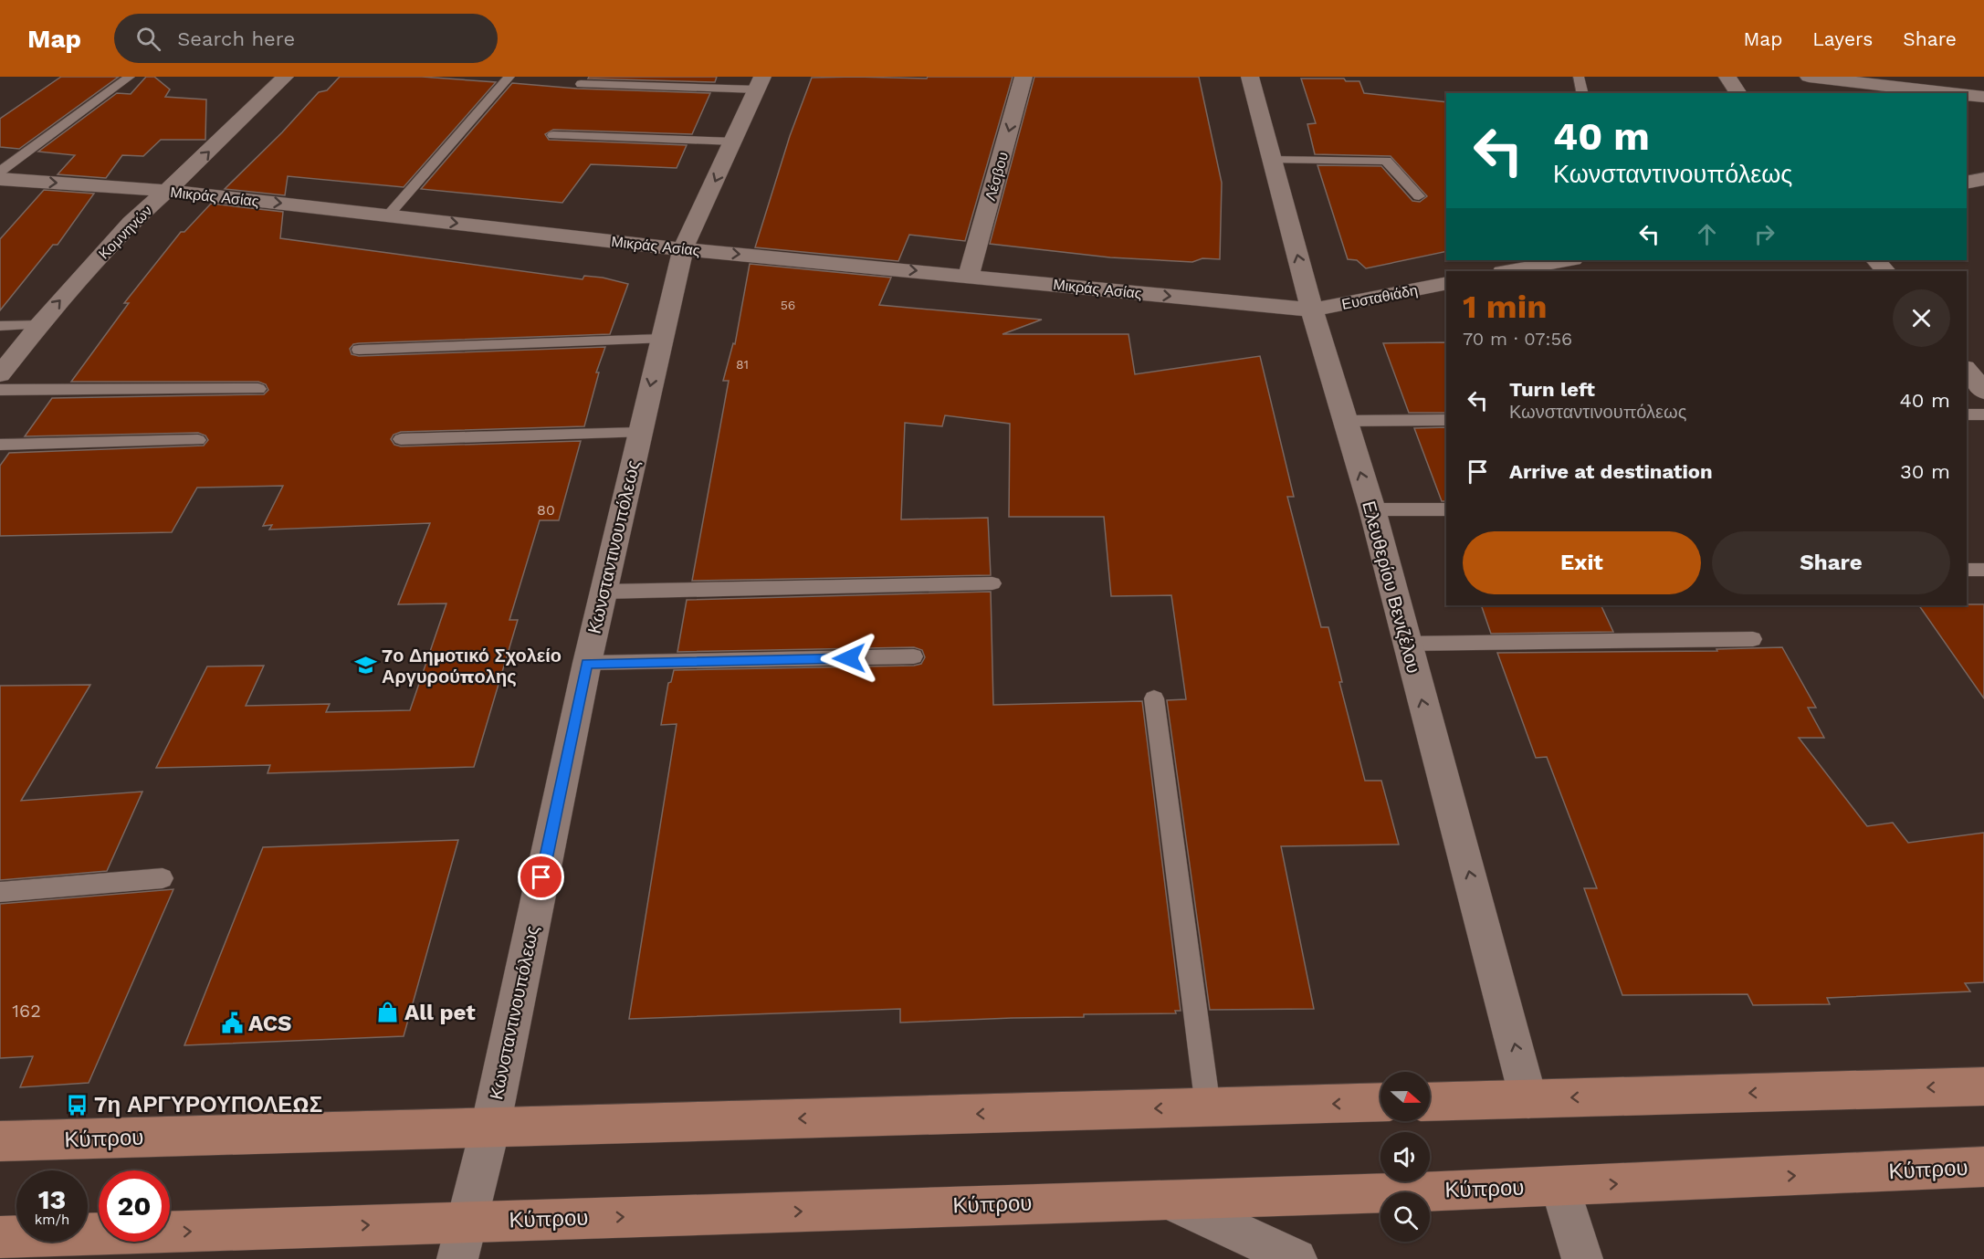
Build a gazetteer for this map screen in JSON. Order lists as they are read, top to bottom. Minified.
{"streets":{"main road":["Κύπρου"],"street":["Λέσβου","Μικράς Ασίας","Κομνηνών","Ευσταθιάδη","Κωνσταντινουπόλεως","Ελευθερίου Βενιζέλου"]},"crossings":[["Λέσβου","Μικράς Ασίας"],["Μικράς Ασίας","Κομνηνών"],["Μικράς Ασίας","Ευσταθιάδη"],["Μικράς Ασίας","Κωνσταντινουπόλεως"],["Μικράς Ασίας","Ελευθερίου Βενιζέλου"],["Ευσταθιάδη","Ελευθερίου Βενιζέλου"],["Κωνσταντινουπόλεως","Κύπρου"]],"one_way":["Λέσβου","Μικράς Ασίας","Κομνηνών","Ελευθερίου Βενιζέλου"],"places":{"school or university":["7ο Δημοτικό Σχολείο Αργυρούπολης"],"shop":["All pet"],"public building":["ACS"],"bus stop":["7η ΑΡΓΥΡΟΥΠΟΛΕΩΣ"]},"house_numbers":["56","81","80","162"],"north":"right","page":{"header":"Map","search":"Search here","nav":["Map","Layers","Share"],"turn":["40 m","Κωνσταντινουπόλεως"],"heading":["1 min","70 m · 07:56"],"list":[{"name":"Turn left","note":"Κωνσταντινουπόλεως","value":"40 m"},{"name":"Arrive at destination","value":"30 m"}],"buttons":["Exit","Share"],"speed":"13 km/h","limit":"20"}}
